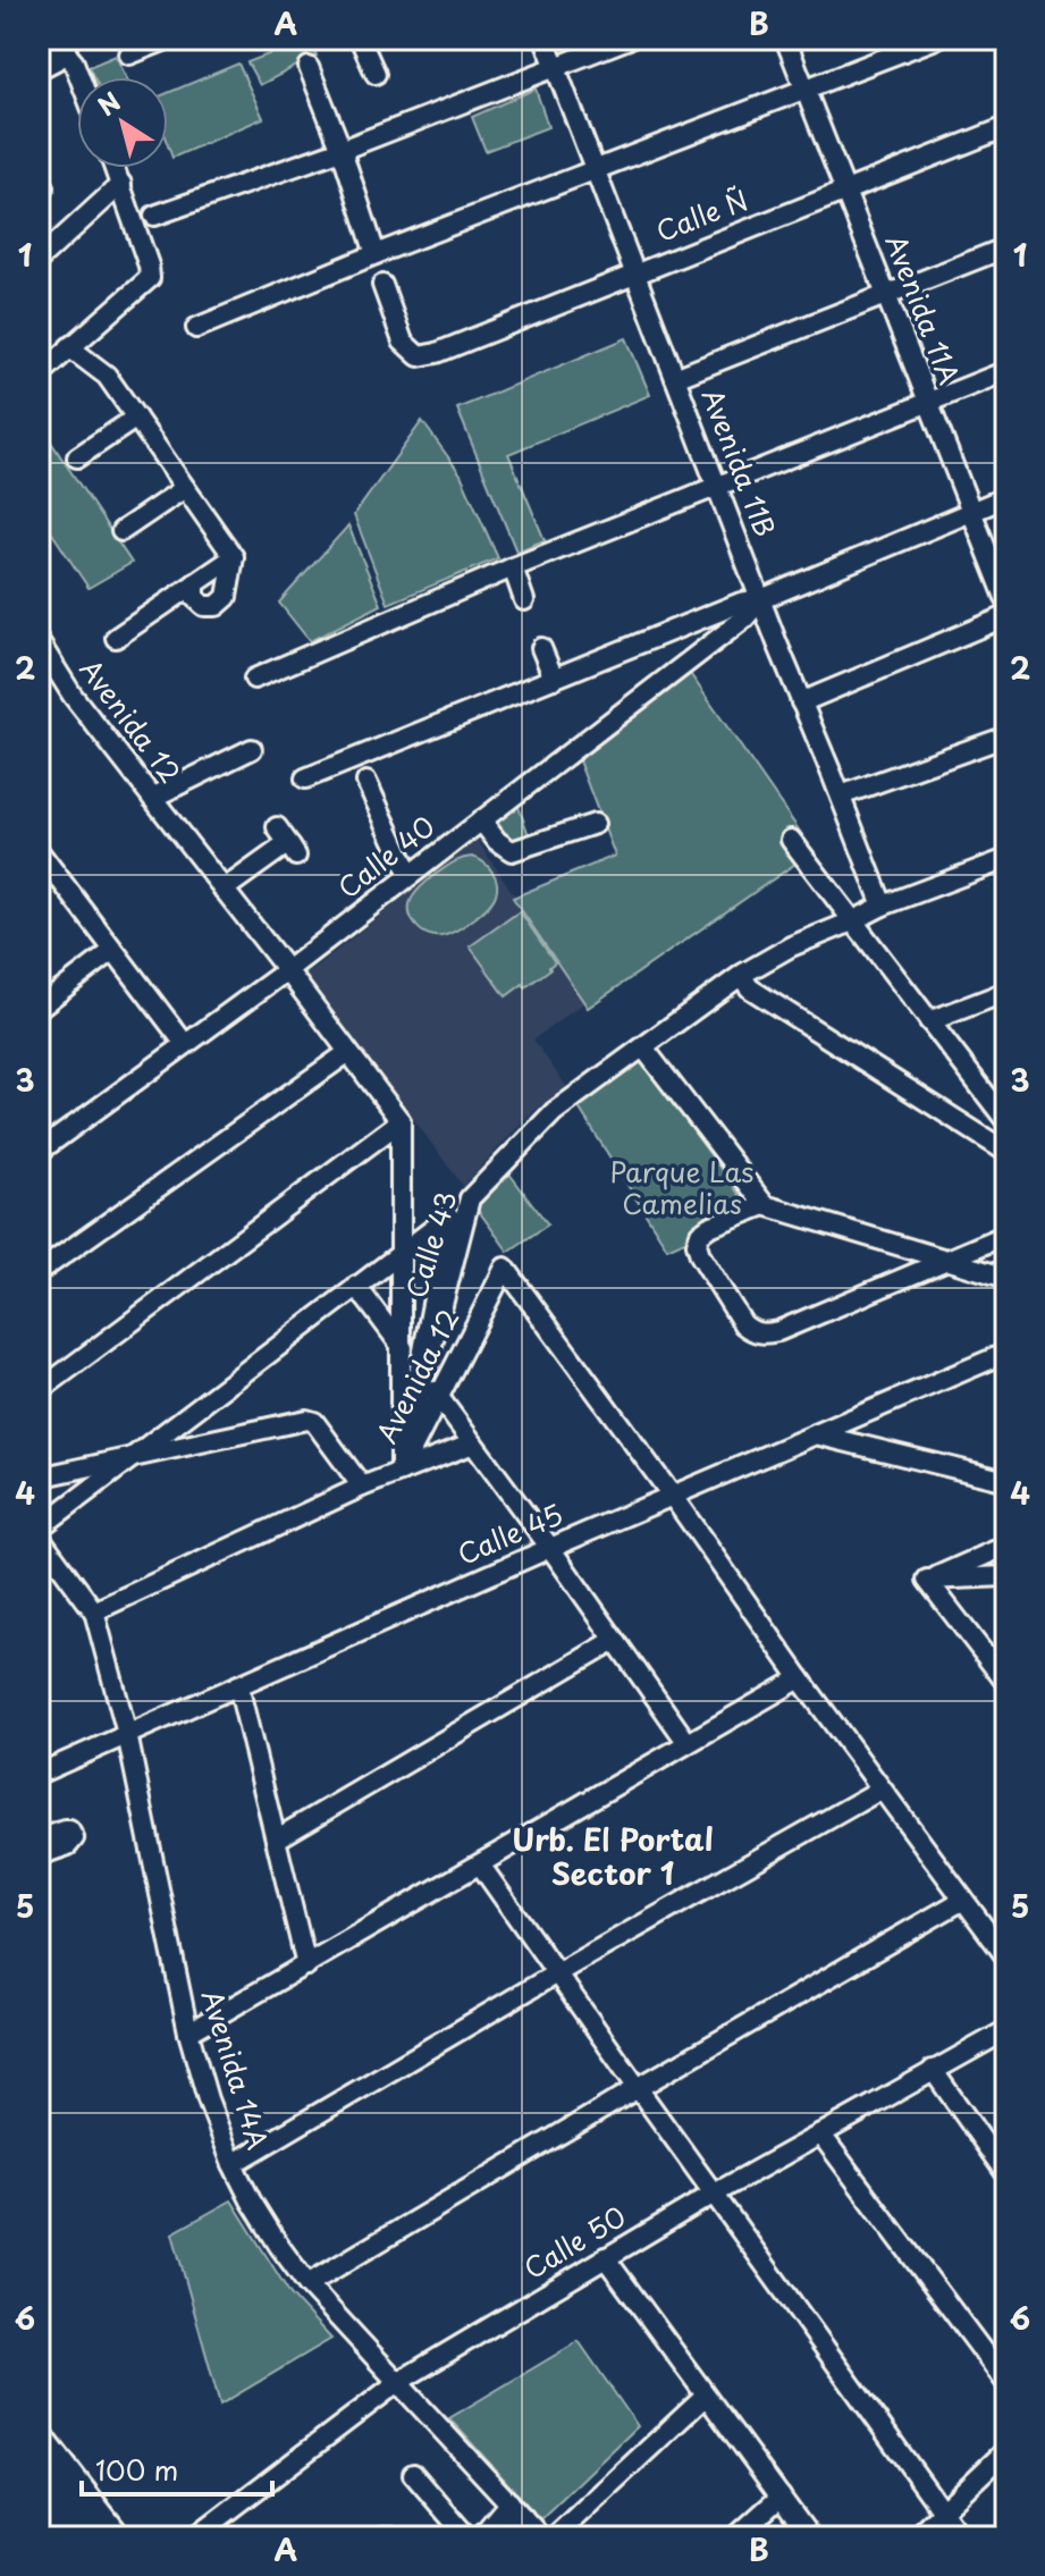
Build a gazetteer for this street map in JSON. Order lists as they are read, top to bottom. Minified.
{"streets":{"street":["Calle Ñ","Avenida 11A","Avenida 11B","Avenida 12","Calle 40","Calle 43","Calle 45","Avenida 14A","Calle 50"]},"crossings":[["Calle Ñ","Avenida 11A"],["Calle Ñ","Avenida 11B"],["Avenida 11B","Calle 40"],["Avenida 11B","Calle 43"],["Avenida 12","Calle 40"],["Avenida 12","Calle 43"],["Avenida 12","Calle 45"],["Calle 45","Avenida 14A"],["Avenida 14A","Calle 50"]],"districts":["Urb. El Portal Sector 1"],"parks":["Parque Las Camelias"],"scale_bar":"100 m","north":"top left","grid":{"columns":["A","B"],"rows":["1","2","3","4","5","6"]}}
